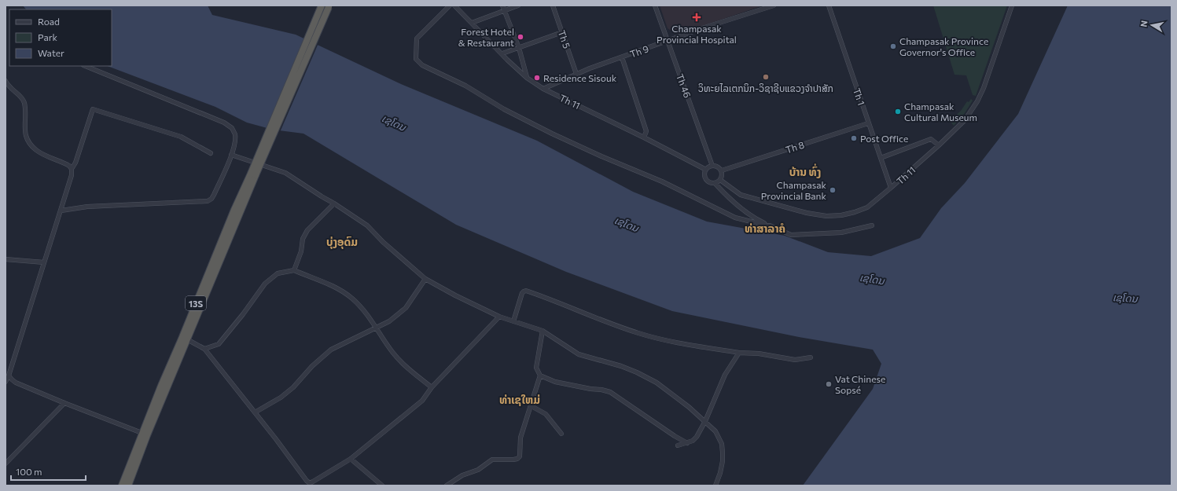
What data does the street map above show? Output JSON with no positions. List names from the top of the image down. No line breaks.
{"streets":{"highway":["13S"],"street":["Th 5","Th 9","Th 46","Th 1","Th 11","Th 8"]},"crossings":[["Th 5","Th 9"],["Th 9","Th 46"],["Th 9","Th 11"],["Th 46","Th 11"],["Th 46","Th 8"],["Th 1","Th 11"],["Th 1","Th 8"],["Th 11","Th 8"]],"districts":["ບ້ານ ທົ່ງ","ທ່າສາລາຄໍ","ບຸ່ງອຸດົມ","ທ່າເຊໃຫມ່"],"water":["ເຊໂດນ"],"places":{"health":["Champasak Provincial Hospital"],"other":["Forest Hotel & Restaurant","Champasak Province Governor's Office","ວິທະຍໄລເຕກນິກ-ວິຊາຊີບແຂວງຈໍາປາສັກ","Residence Sisouk","Champasak Cultural Museum","Post Office","Champasak Provincial Bank","Vat Chinese Sopsé"]},"legend":["Road","Park","Water"],"scale_bar":"100 m","north":"left"}
